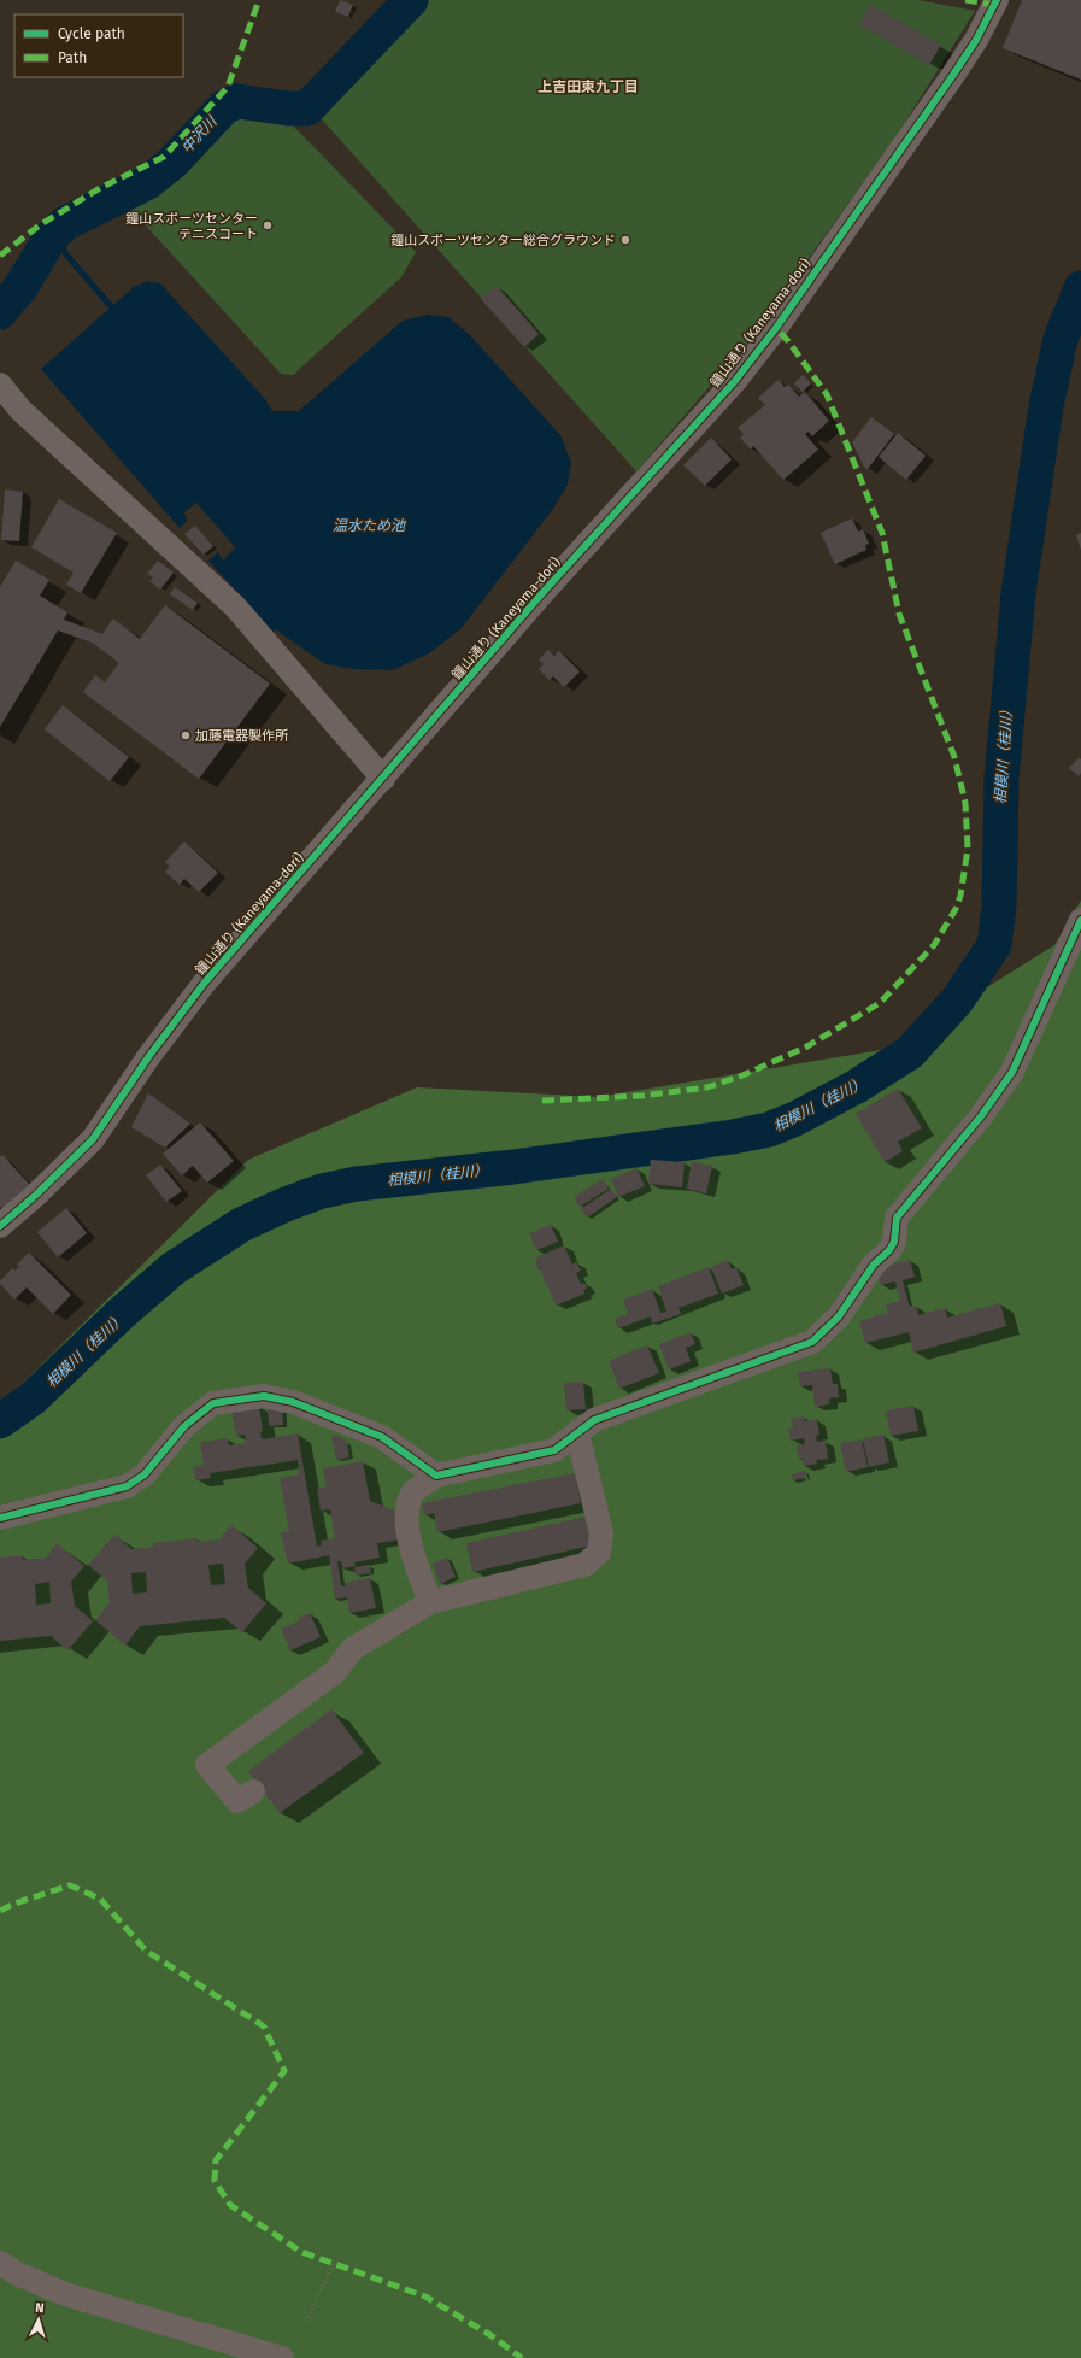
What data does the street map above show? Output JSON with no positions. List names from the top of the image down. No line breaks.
{"streets":{"street":["鐘山通り (Kaneyama-dori)"]},"districts":["上吉田東九丁目"],"water":["中沢川","温水ため池","相模川（桂川）"],"places":["鐘山スポーツセンター テニスコート","鐘山スポーツセンター総合グラウンド","加藤電器製作所"],"legend":["Cycle path","Path"],"north":"top"}
